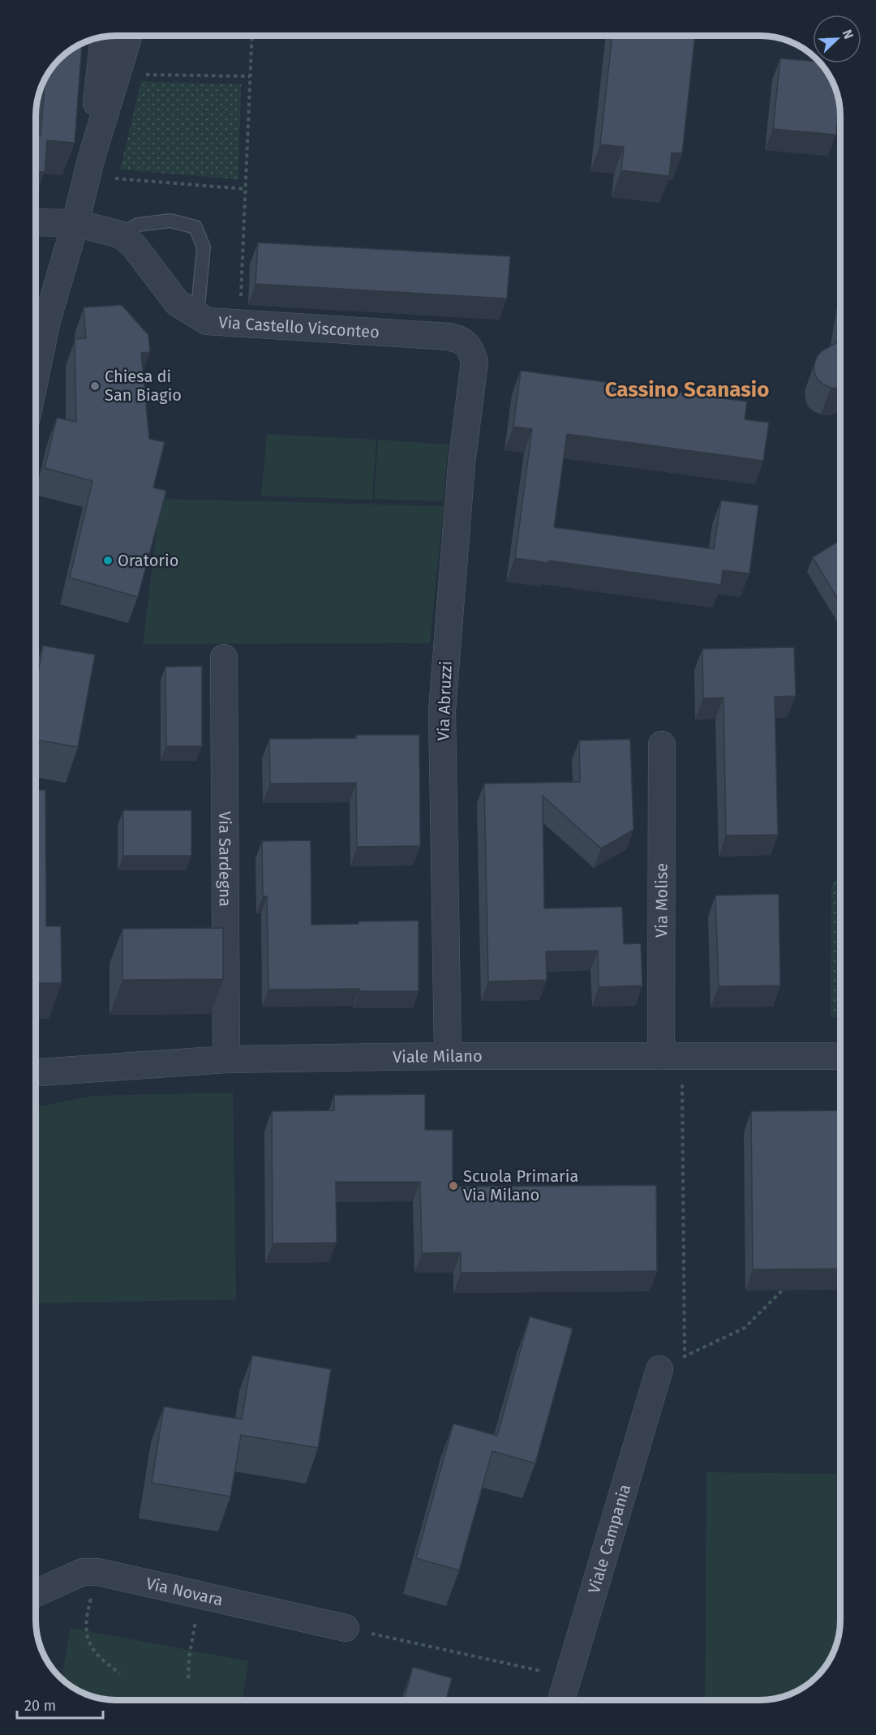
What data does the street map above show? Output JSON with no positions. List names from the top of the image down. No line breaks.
{"streets":{"street":["Via Castello Visconteo","Via Abruzzi","Via Sardegna","Via Molise","Viale Milano","Viale Campania","Via Novara"]},"crossings":[["Via Castello Visconteo","Via Abruzzi"],["Via Abruzzi","Viale Milano"],["Via Sardegna","Viale Milano"],["Via Molise","Viale Milano"]],"districts":["Cassino Scanasio"],"places":["Chiesa di San Biagio","Oratorio","Scuola Primaria Via Milano"],"scale_bar":"20 m","north":"top right"}
